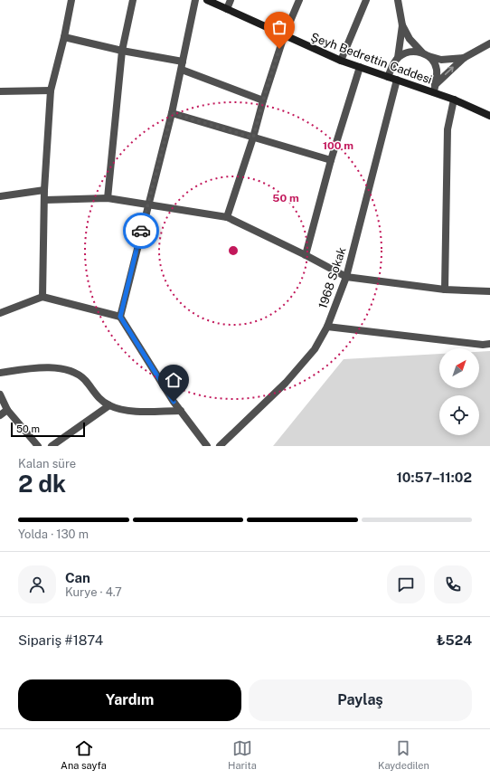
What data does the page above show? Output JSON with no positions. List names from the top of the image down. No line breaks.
{"streets":{"main road":["Şeyh Bedrettin Caddesi"],"street":["1968 Sokak"]},"crossings":[["Şeyh Bedrettin Caddesi","1968 Sokak"]],"scale_bar":"50 m","north":"top right","page":{"scale":"50 m","heading":["2 dk","Kalan süre","10:57–11:02"],"panel":["Can","Kurye · 4.7","Sipariş #1874","₺524"],"bar":"Yolda · 130 m","buttons":["Yardım","Paylaş"],"tabs":["Ana sayfa","Harita","Kaydedilen"]},"rings":["100 m","50 m"]}
